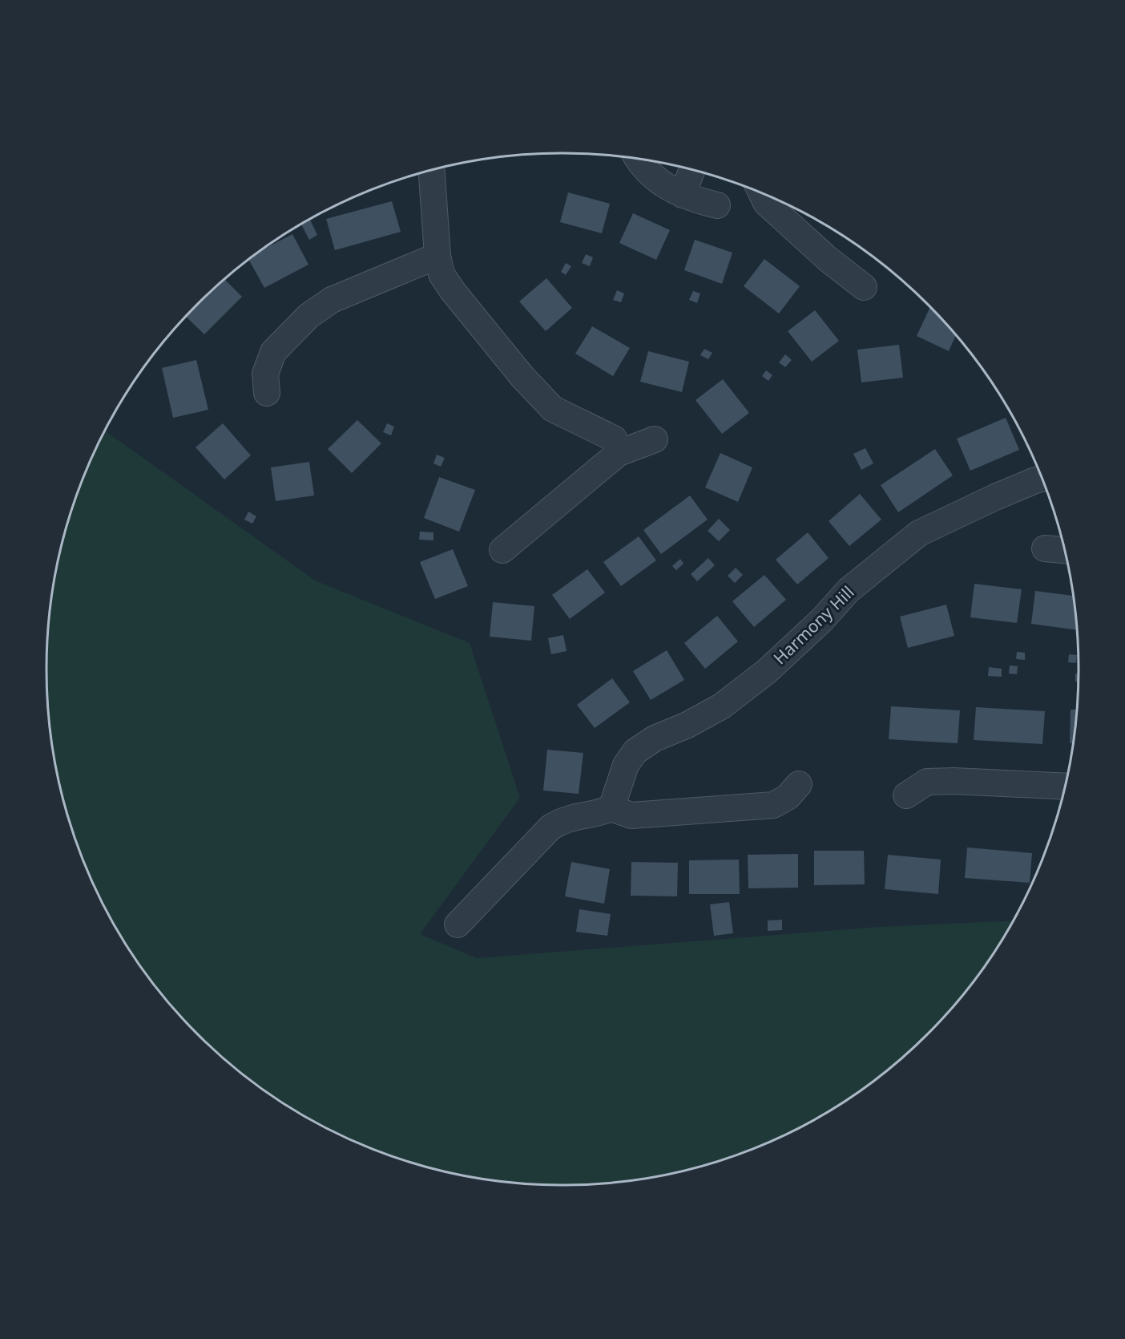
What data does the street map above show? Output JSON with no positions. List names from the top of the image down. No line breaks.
{"streets":{"street":["Harmony Hill"]}}
